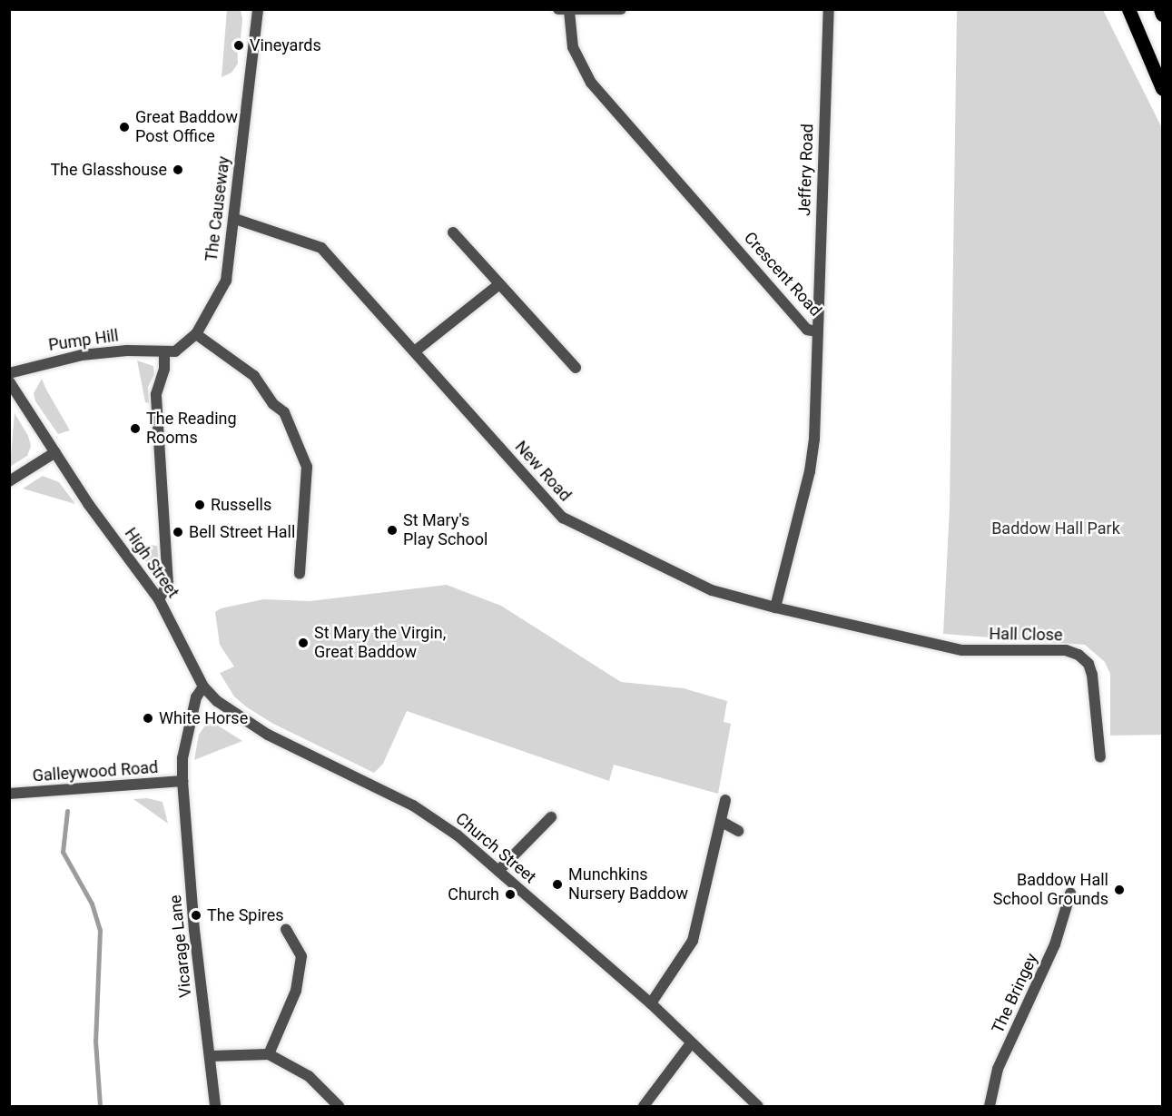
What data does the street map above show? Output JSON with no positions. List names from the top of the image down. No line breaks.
{"streets":{"street":["Jeffery Road","The Causeway","Crescent Road","Pump Hill","New Road","High Street","Hall Close","Galleywood Road","Church Street","Vicarage Lane","The Bringey"]},"crossings":[["Jeffery Road","Crescent Road"],["The Causeway","Pump Hill"],["The Causeway","New Road"],["Crescent Road","New Road"],["New Road","Hall Close"],["High Street","Church Street"],["Galleywood Road","Vicarage Lane"]],"parks":["Baddow Hall Park"],"places":["Vineyards","Great Baddow Post Office","The Glasshouse","The Reading Rooms","Russells","St Mary's Play School","Bell Street Hall","St Mary the Virgin, Great Baddow","White Horse","Munchkins Nursery Baddow","Baddow Hall School Grounds","Church","The Spires"]}
